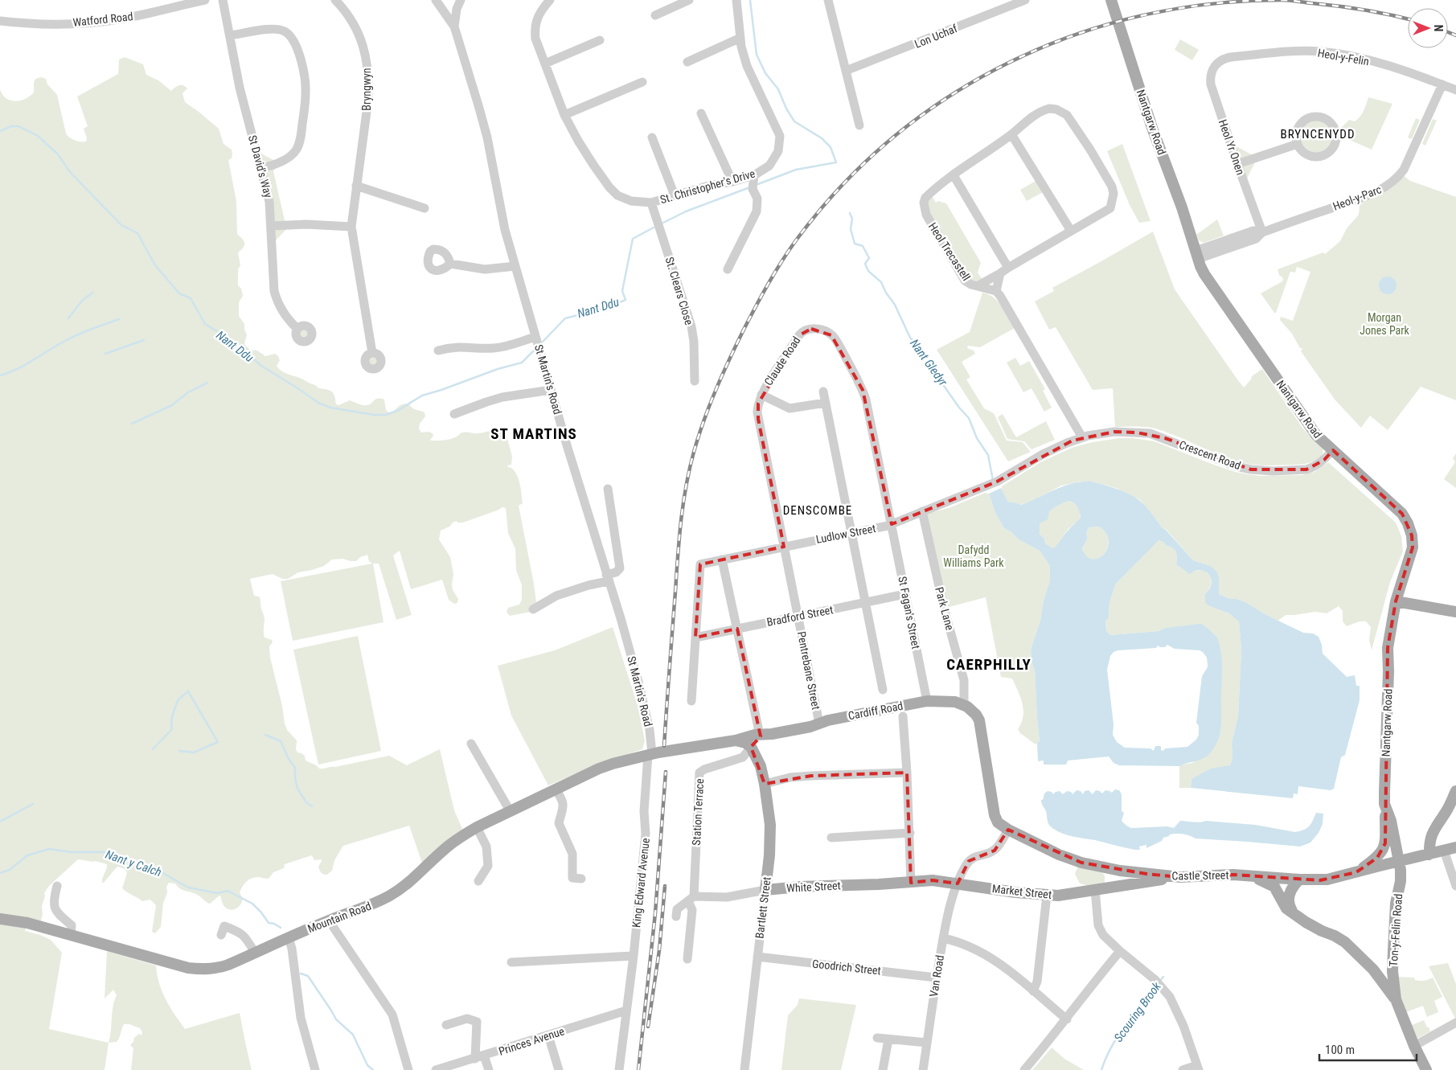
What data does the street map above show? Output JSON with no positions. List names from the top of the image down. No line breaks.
{"streets":{"main road":["Nantgarw Road","Cardiff Road","Station Terrace","Castle Street","White Street","Market Street","Bartlett Street","Mountain Road","Ton-y-Felin Road"],"street":["Watford Road","Lon Uchaf","Heol-y-Felin","Bryngwyn","Heol Yr Onen","St David's Way","St. Christopher's Drive","Heol-y-Parc","Heol Trecastell","St. Clears Close","Claude Road","St Martin's Road","Crescent Road","Ludlow Street","Park Lane","St Fagan's Street","Bradford Street","Pentrebane Street","King Edward Avenue","Goodrich Street","Van Road","Princes Avenue"]},"crossings":[["Heol-y-Felin","Heol Yr Onen"],["Heol-y-Felin","Heol-y-Parc"],["Nantgarw Road","Heol-y-Parc"],["Nantgarw Road","Crescent Road"],["Heol Yr Onen","Heol-y-Parc"],["St. Christopher's Drive","St. Clears Close"],["Claude Road","Ludlow Street"],["Claude Road","St Fagan's Street"],["Claude Road","Pentrebane Street"],["St Martin's Road","Cardiff Road"],["St Martin's Road","King Edward Avenue"],["St Martin's Road","Mountain Road"],["Crescent Road","Ludlow Street"],["Ludlow Street","Park Lane"],["Ludlow Street","St Fagan's Street"],["Ludlow Street","Bradford Street"],["Ludlow Street","Pentrebane Street"],["Park Lane","Cardiff Road"],["St Fagan's Street","Bradford Street"],["St Fagan's Street","Cardiff Road"],["Bradford Street","Pentrebane Street"],["Pentrebane Street","Cardiff Road"],["Cardiff Road","Station Terrace"],["Cardiff Road","King Edward Avenue"],["Cardiff Road","Mountain Road"],["Station Terrace","White Street"],["Station Terrace","Bartlett Street"],["Castle Street","Market Street"],["Castle Street","Ton-y-Felin Road"],["Castle Street","Van Road"],["King Edward Avenue","Mountain Road"],["King Edward Avenue","Princes Avenue"],["White Street","Market Street"],["White Street","Bartlett Street"],["Market Street","Van Road"],["Bartlett Street","Goodrich Street"],["Goodrich Street","Van Road"]],"districts":["BRYNCENYDD","ST MARTINS","DENSCOMBE","CAERPHILLY"],"water":["Nant Ddu","Nant Gledyr","Nant y Calch","Scouring Brook"],"parks":["Morgan Jones Park","Dafydd Williams Park"],"scale_bar":"100 m","north":"right"}
